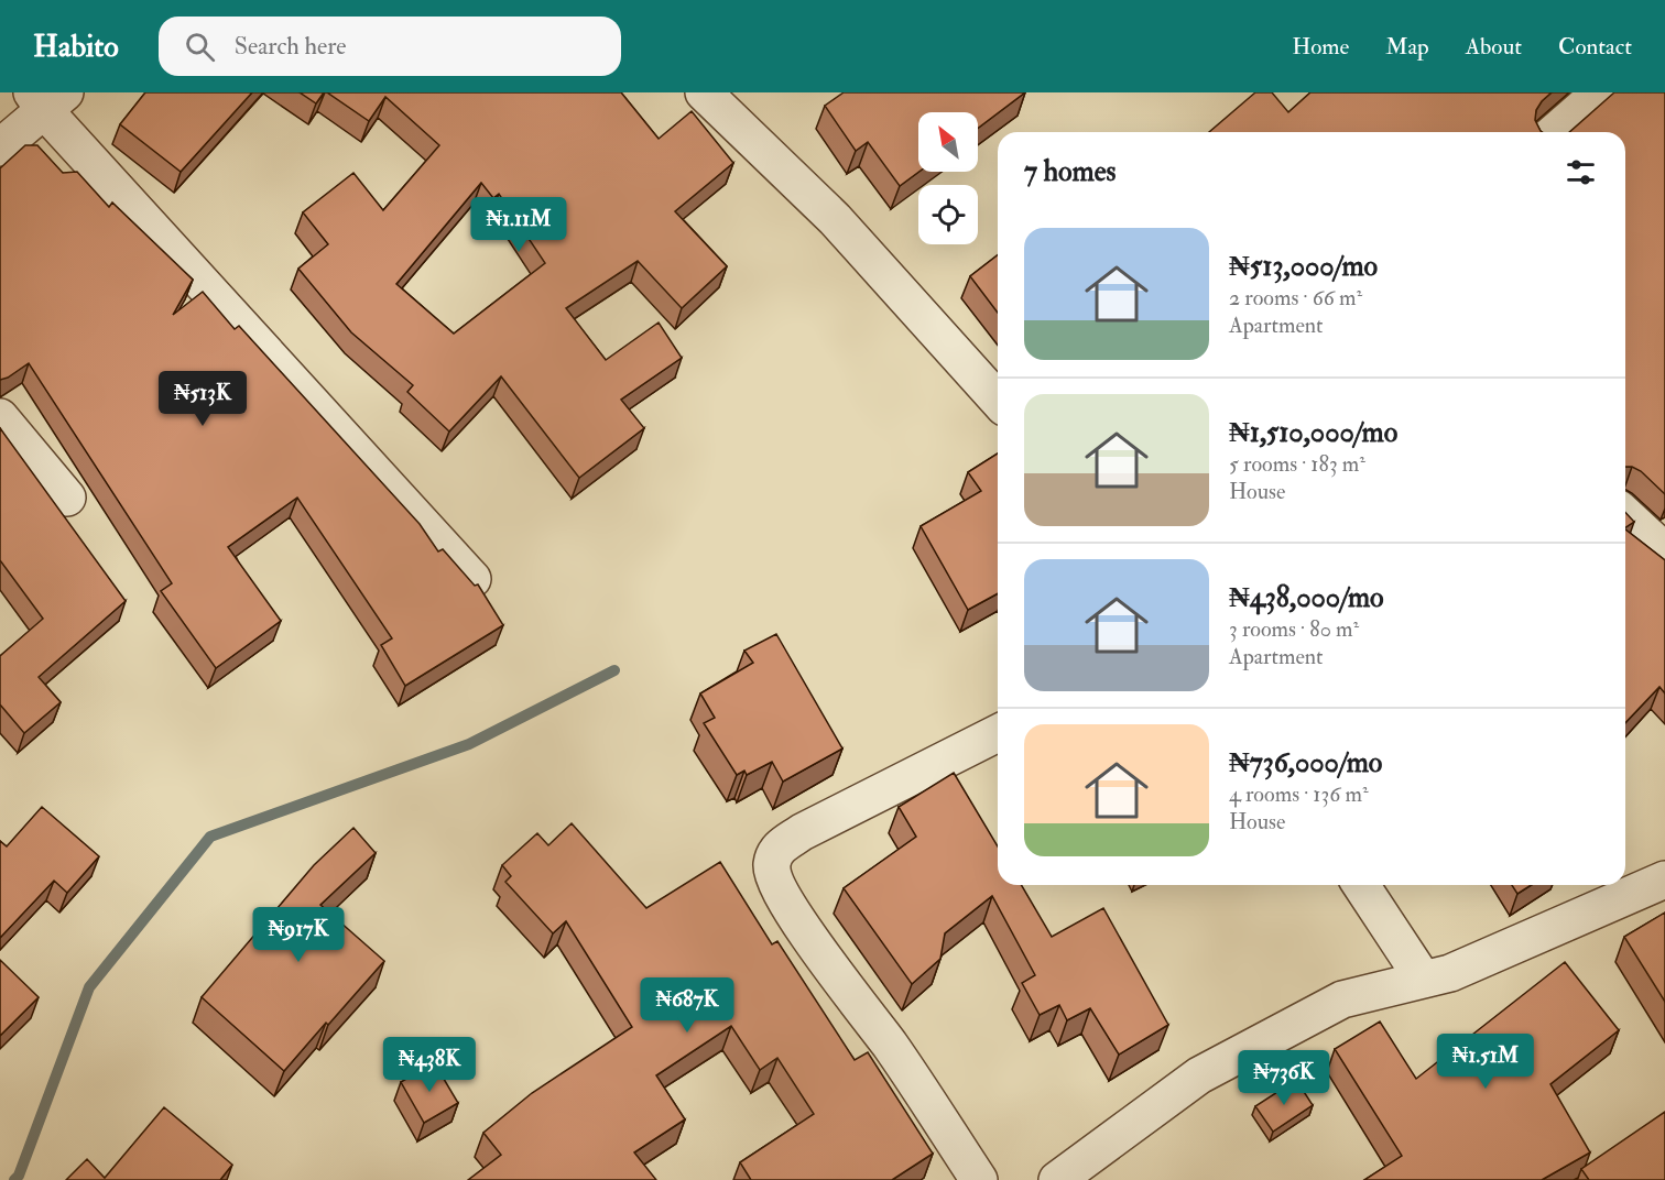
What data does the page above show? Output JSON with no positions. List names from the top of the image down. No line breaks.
{"north":"top left","page":{"header":"Habito","search":"Search here","nav":["Home","Map","About","Contact"],"heading":"7 homes","price":["₦1.11M","₦513K","₦917K","₦687K","₦1.51M","₦438K","₦736K"],"list":[{"name":"₦513,000/mo","note":"2 rooms · 66 m² · Apartment"},{"name":"₦1,510,000/mo","note":"5 rooms · 183 m² · House"},{"name":"₦438,000/mo","note":"3 rooms · 80 m² · Apartment"},{"name":"₦736,000/mo","note":"4 rooms · 136 m² · House"}]}}
